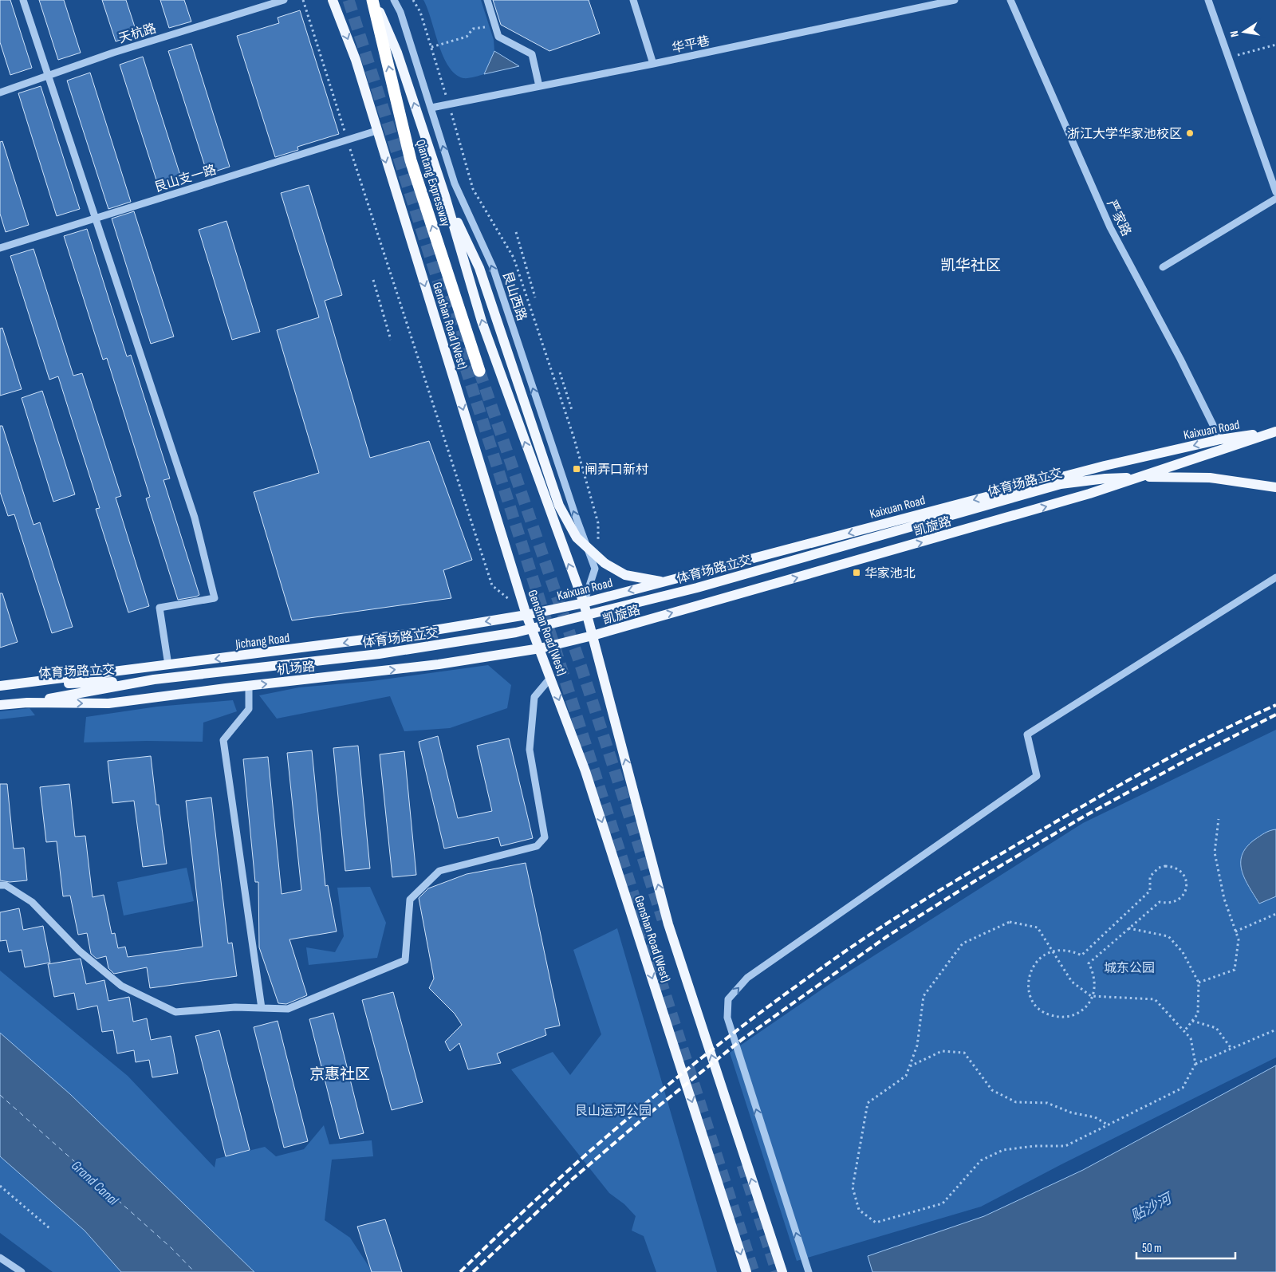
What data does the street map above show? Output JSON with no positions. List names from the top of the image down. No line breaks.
{"streets":{"highway":["Qiantang Expressway"],"main road":["Genshan Road (West)","Kaixuan Road","体育场路立交","凯旋路","Jichang Road","机场路"],"street":["天杭路","华平巷","艮山支一路","严家路","艮山西路"]},"crossings":[["华平巷","艮山西路"],["艮山支一路","Genshan Road (West)"],["Qiantang Expressway","Genshan Road (West)"],["严家路","Kaixuan Road"],["艮山西路","Genshan Road (West)"],["艮山西路","Kaixuan Road"],["Genshan Road (West)","Kaixuan Road"],["Genshan Road (West)","凯旋路"],["Genshan Road (West)","Jichang Road"],["Genshan Road (West)","机场路"],["Kaixuan Road","凯旋路"],["Kaixuan Road","Jichang Road"],["体育场路立交","Jichang Road"],["体育场路立交","机场路"],["凯旋路","机场路"]],"one_way":["Qiantang Expressway","艮山西路","Kaixuan Road","凯旋路","Jichang Road","机场路"],"districts":["凯华社区","京惠社区"],"water":["Grand Canal","贴沙河"],"parks":["城东公园","艮山运河公园"],"places":{"other":["浙江大学华家池校区"],"transit":["闸弄口新村","华家池北"]},"scale_bar":"50 m","north":"left"}
